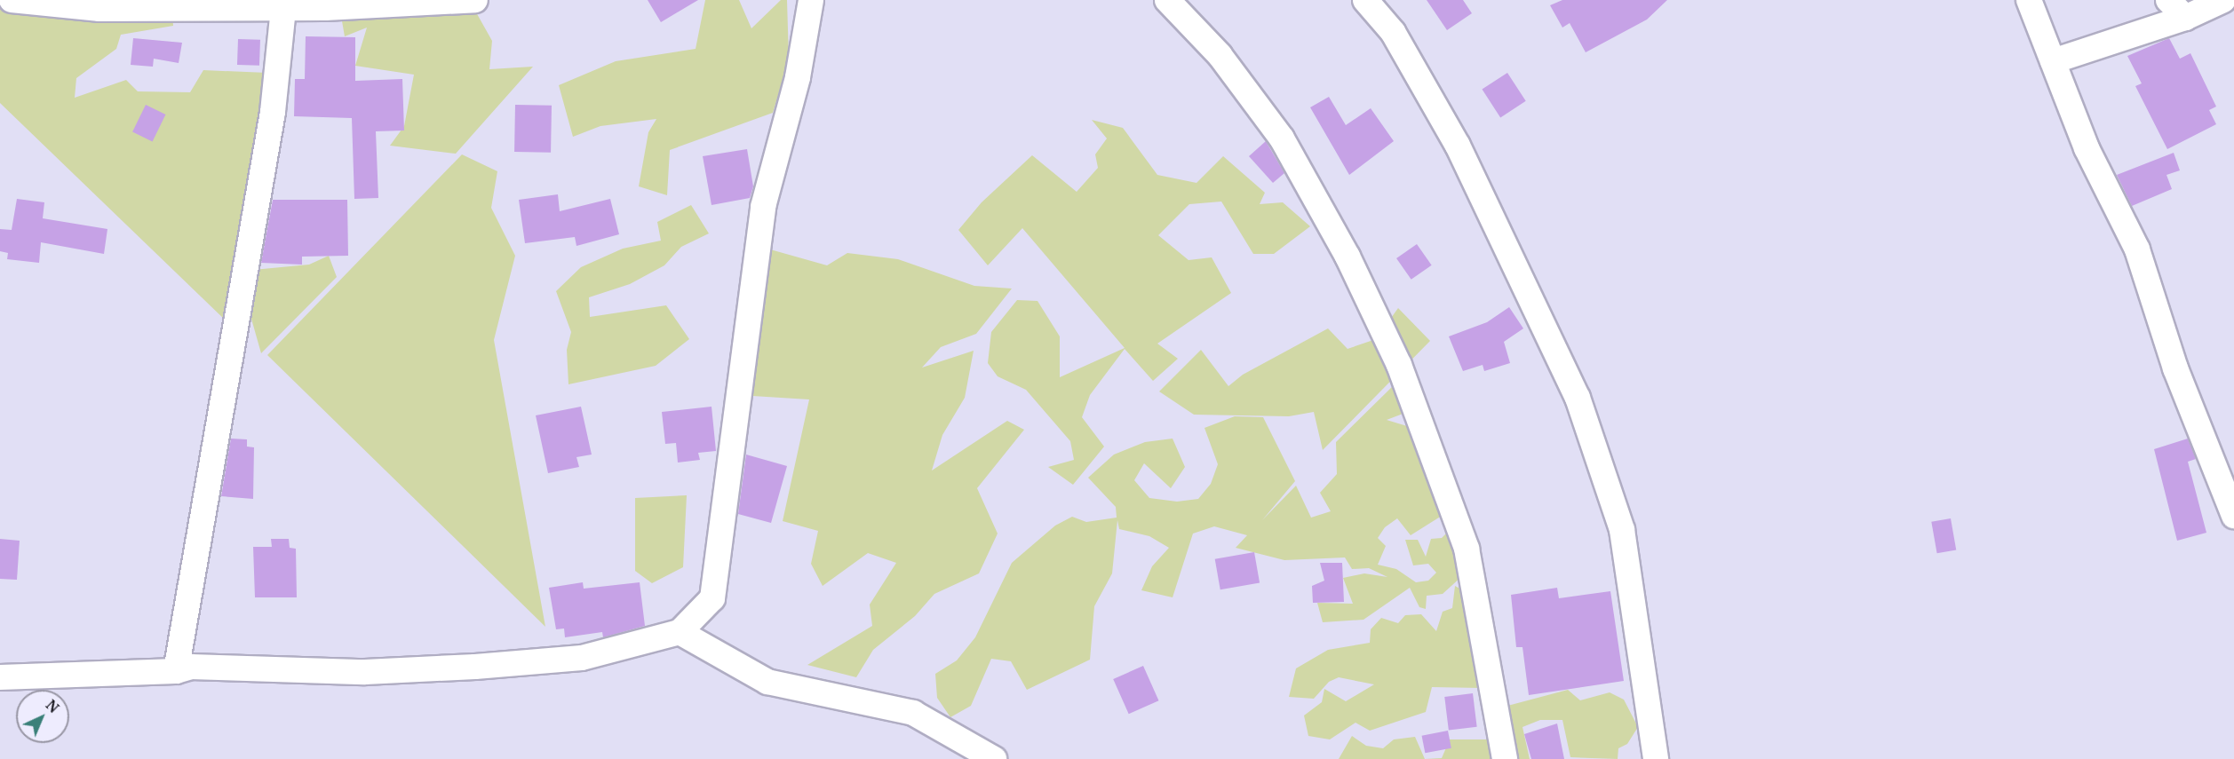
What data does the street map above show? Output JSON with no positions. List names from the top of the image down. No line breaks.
{"north":"top right"}
